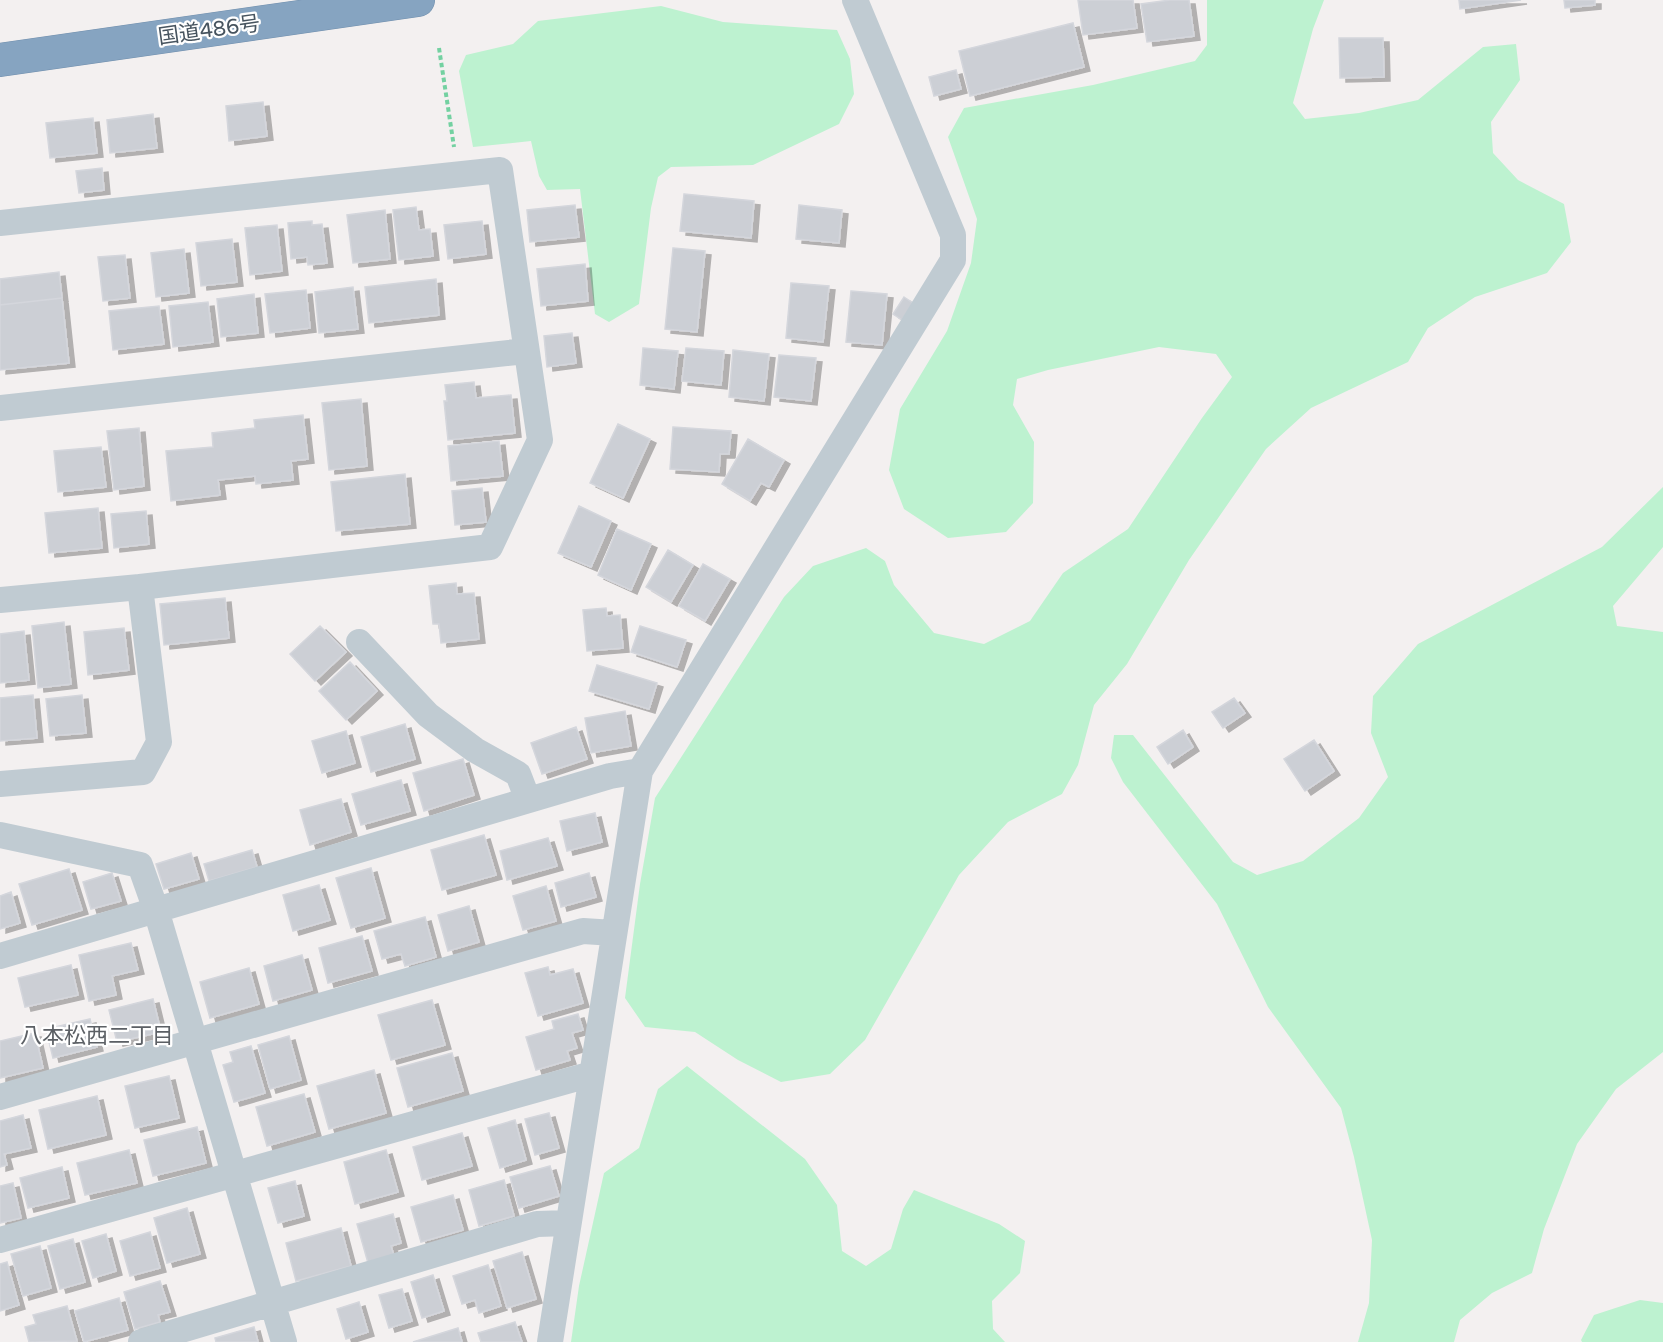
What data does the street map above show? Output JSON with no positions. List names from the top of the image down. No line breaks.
{"streets":{"highway":["国道486号"]},"districts":["八本松西二丁目"]}
